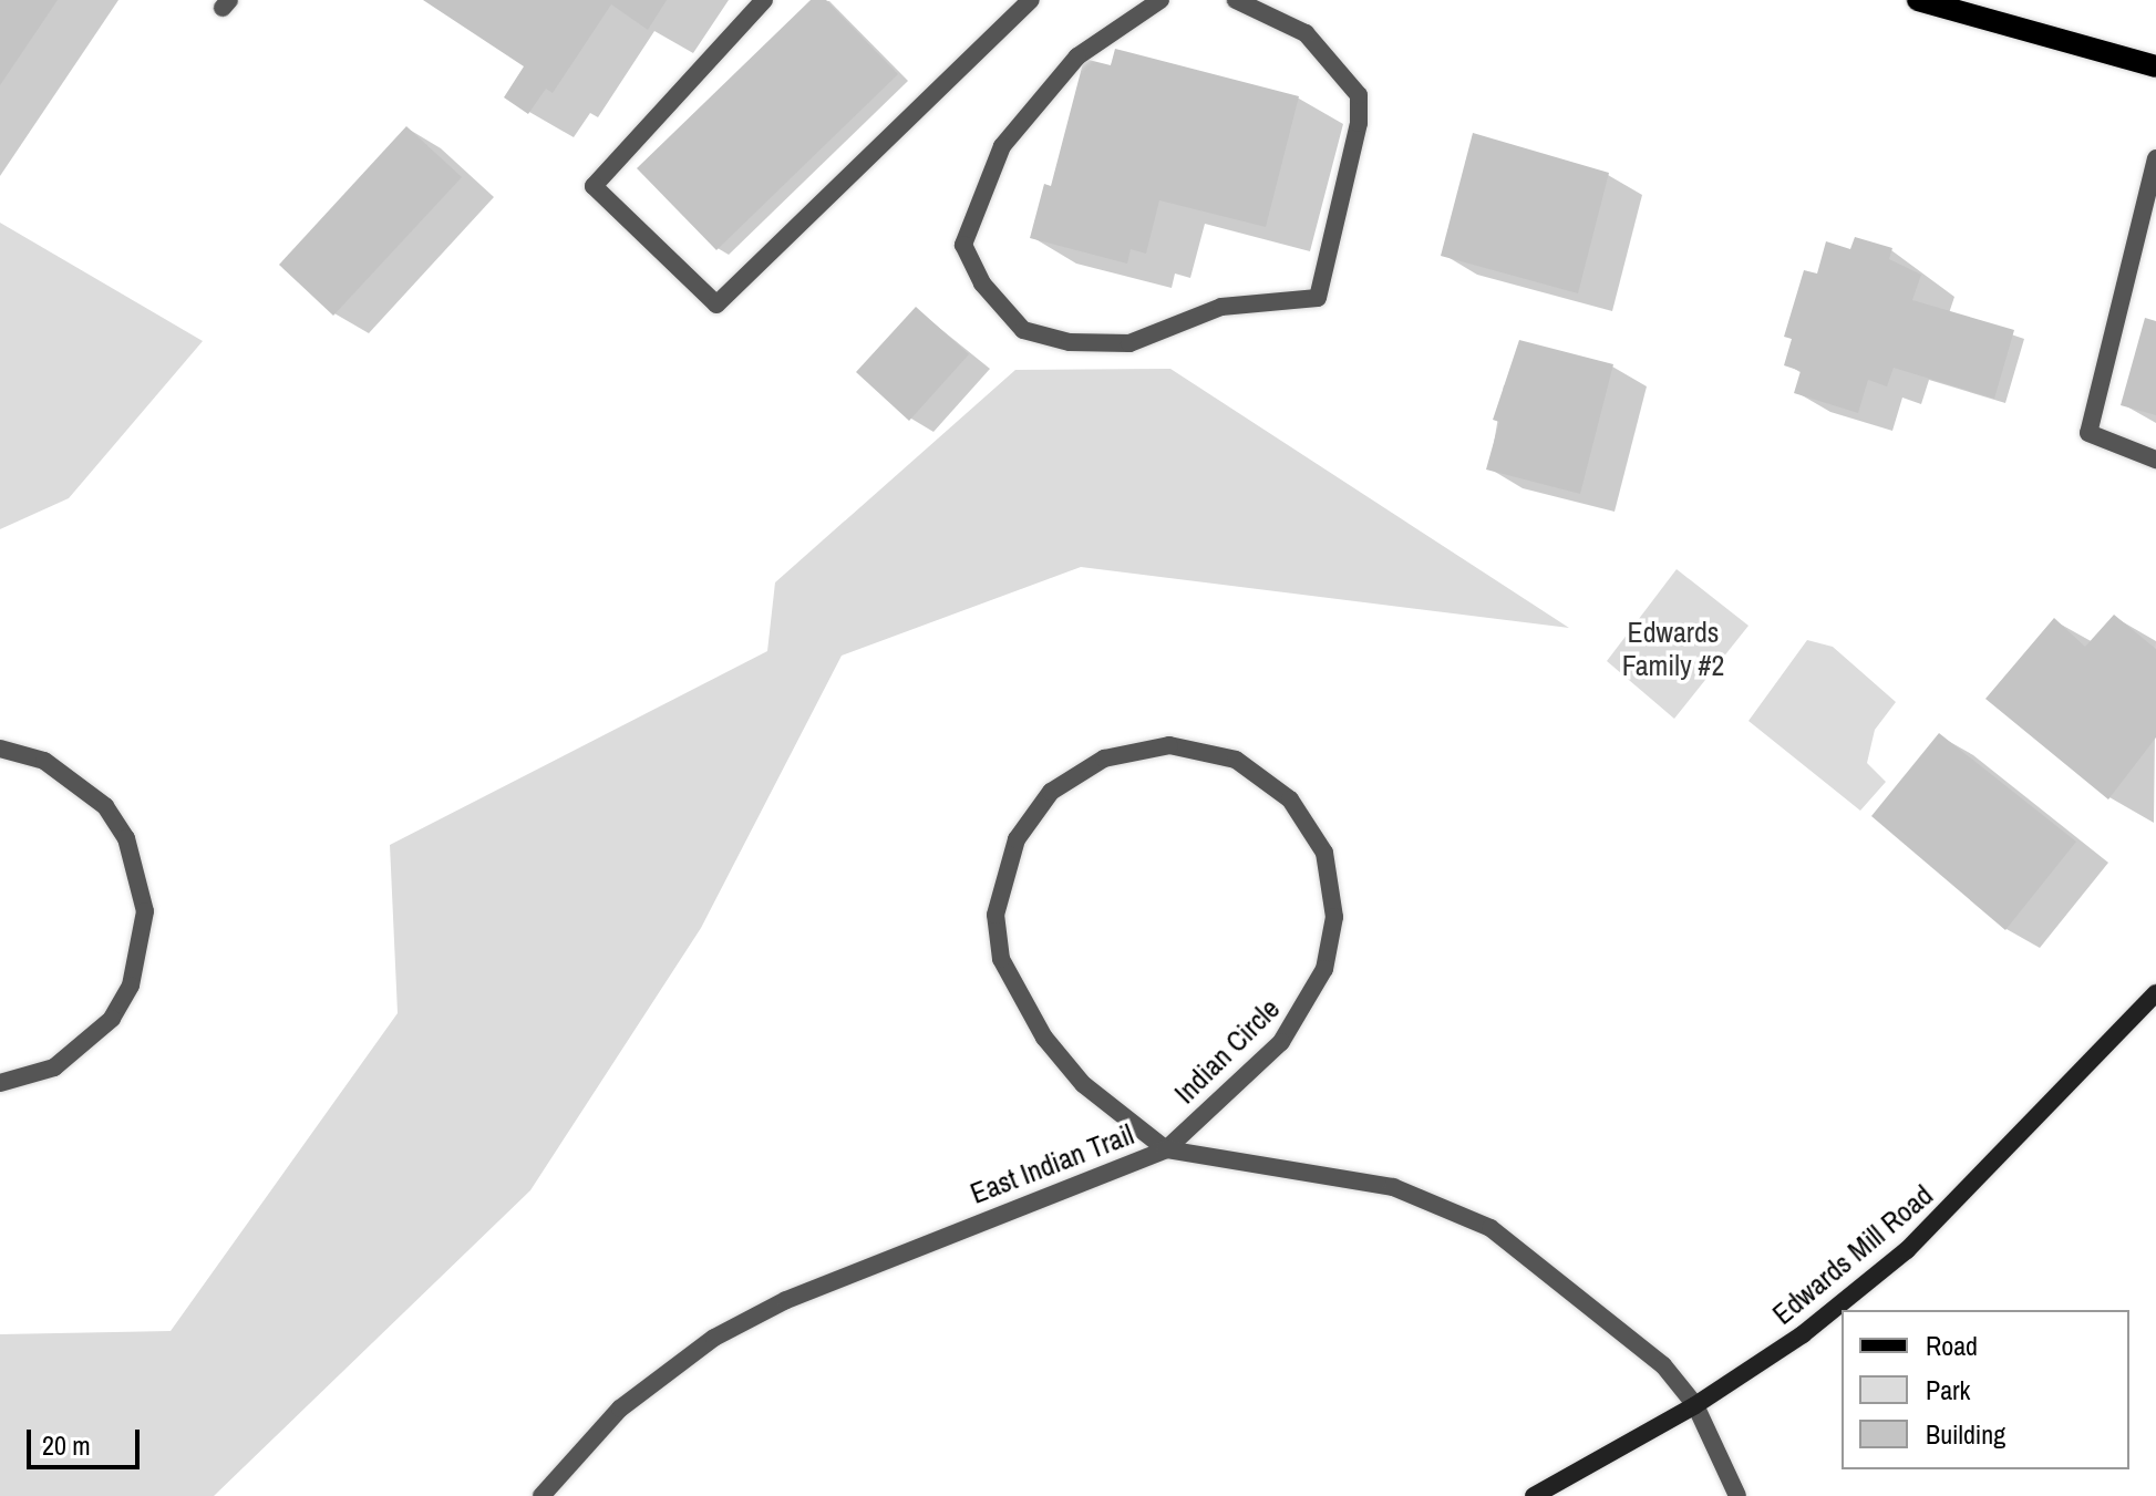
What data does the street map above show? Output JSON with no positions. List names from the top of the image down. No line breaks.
{"streets":{"street":["Indian Circle","East Indian Trail","Edwards Mill Road"]},"crossings":[["Indian Circle","East Indian Trail"],["East Indian Trail","Edwards Mill Road"]],"parks":["Edwards Family #2"],"legend":["Road","Park","Building"],"scale_bar":"20 m"}
